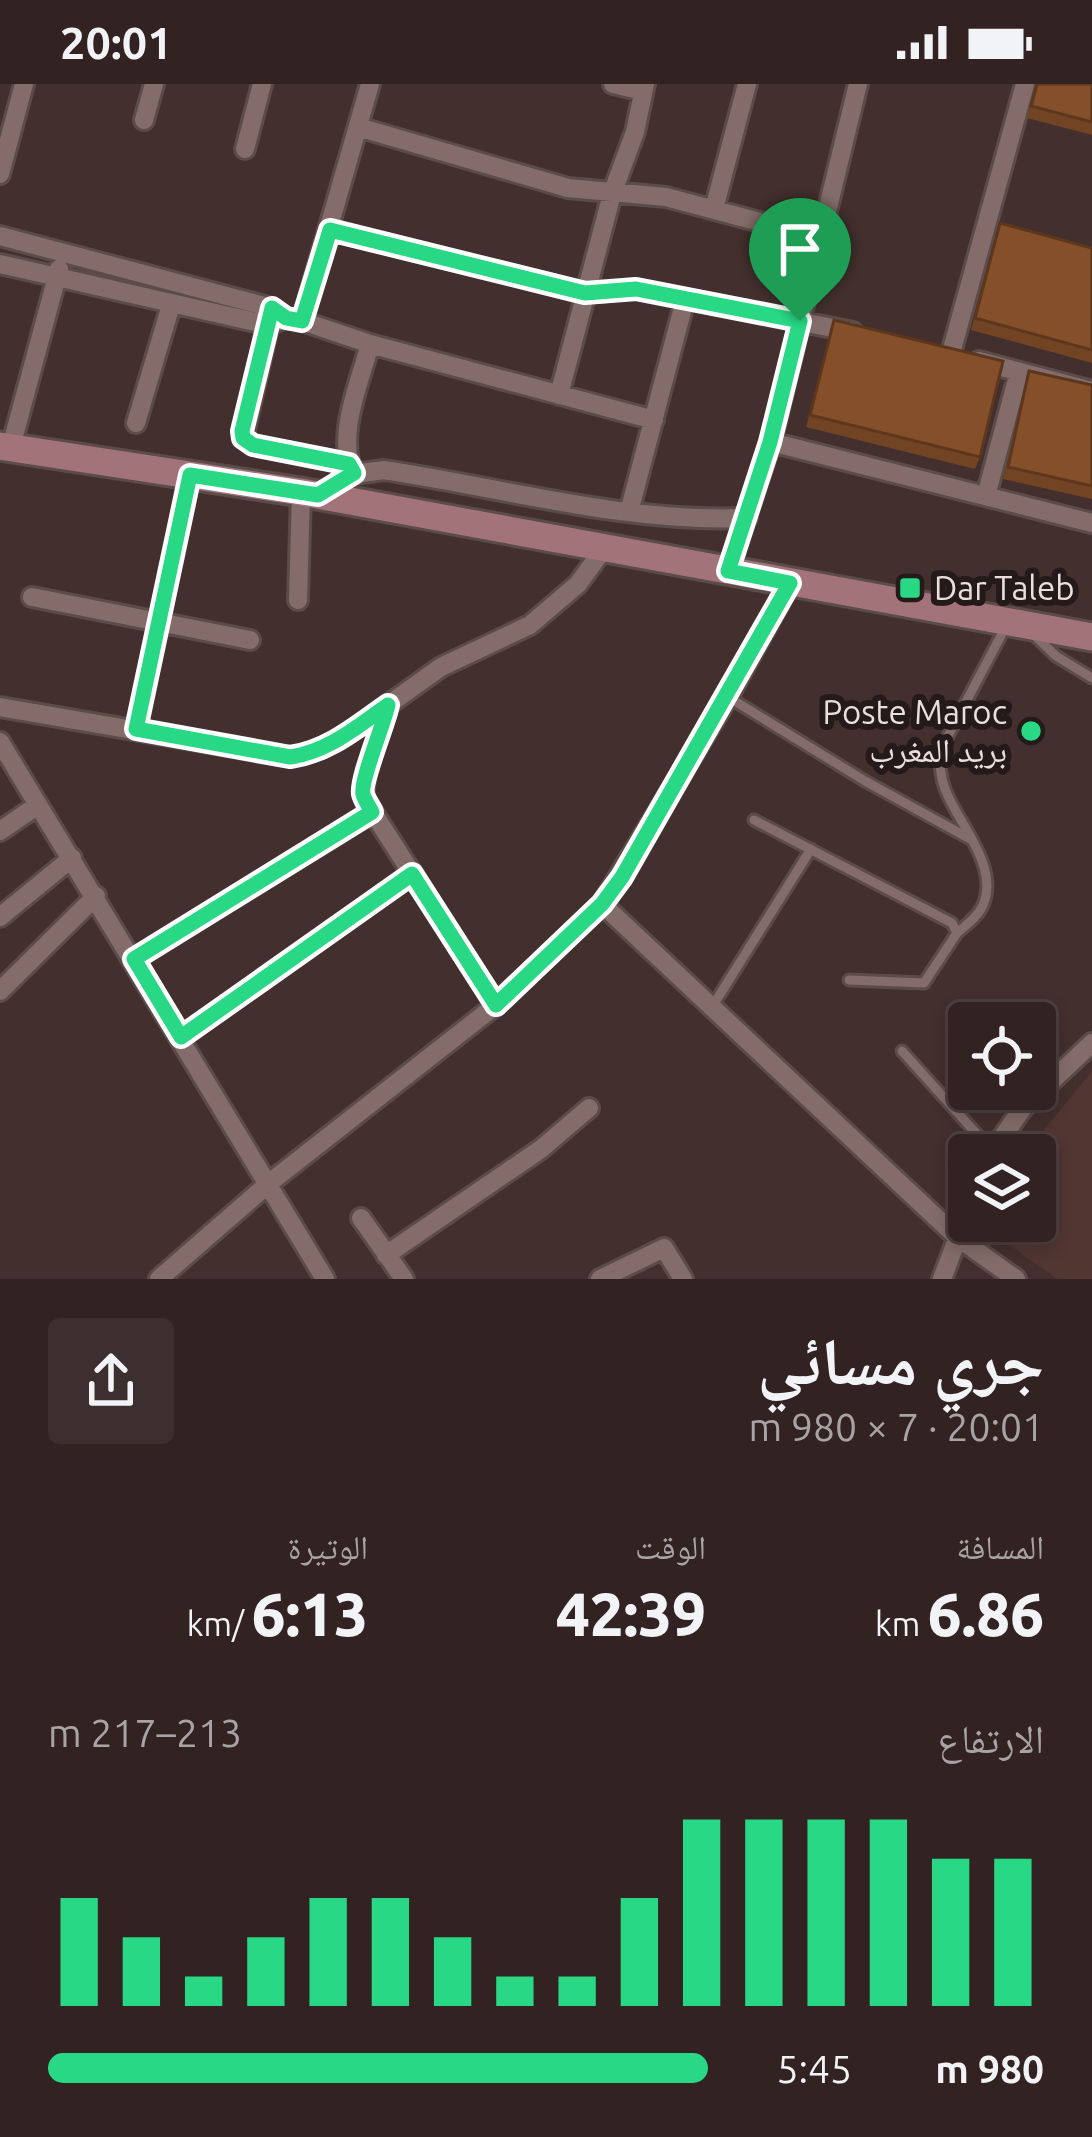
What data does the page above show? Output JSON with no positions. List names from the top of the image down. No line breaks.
{"places":{"transit":["Dar Taleb"],"other":["Poste Maroc بريد المغرب"]},"page":{"status":"20:01","heading":["جري مسائي","20:01 · 7 × 980 m"],"stats":[["المسافة","6.86 km"],["الوقت","42:39"],["الوتيرة","6:13 /km"]],"chart":["الارتفاع","213–217 m"],"list":[{"name":"980 m","note":"5:45"}]}}
